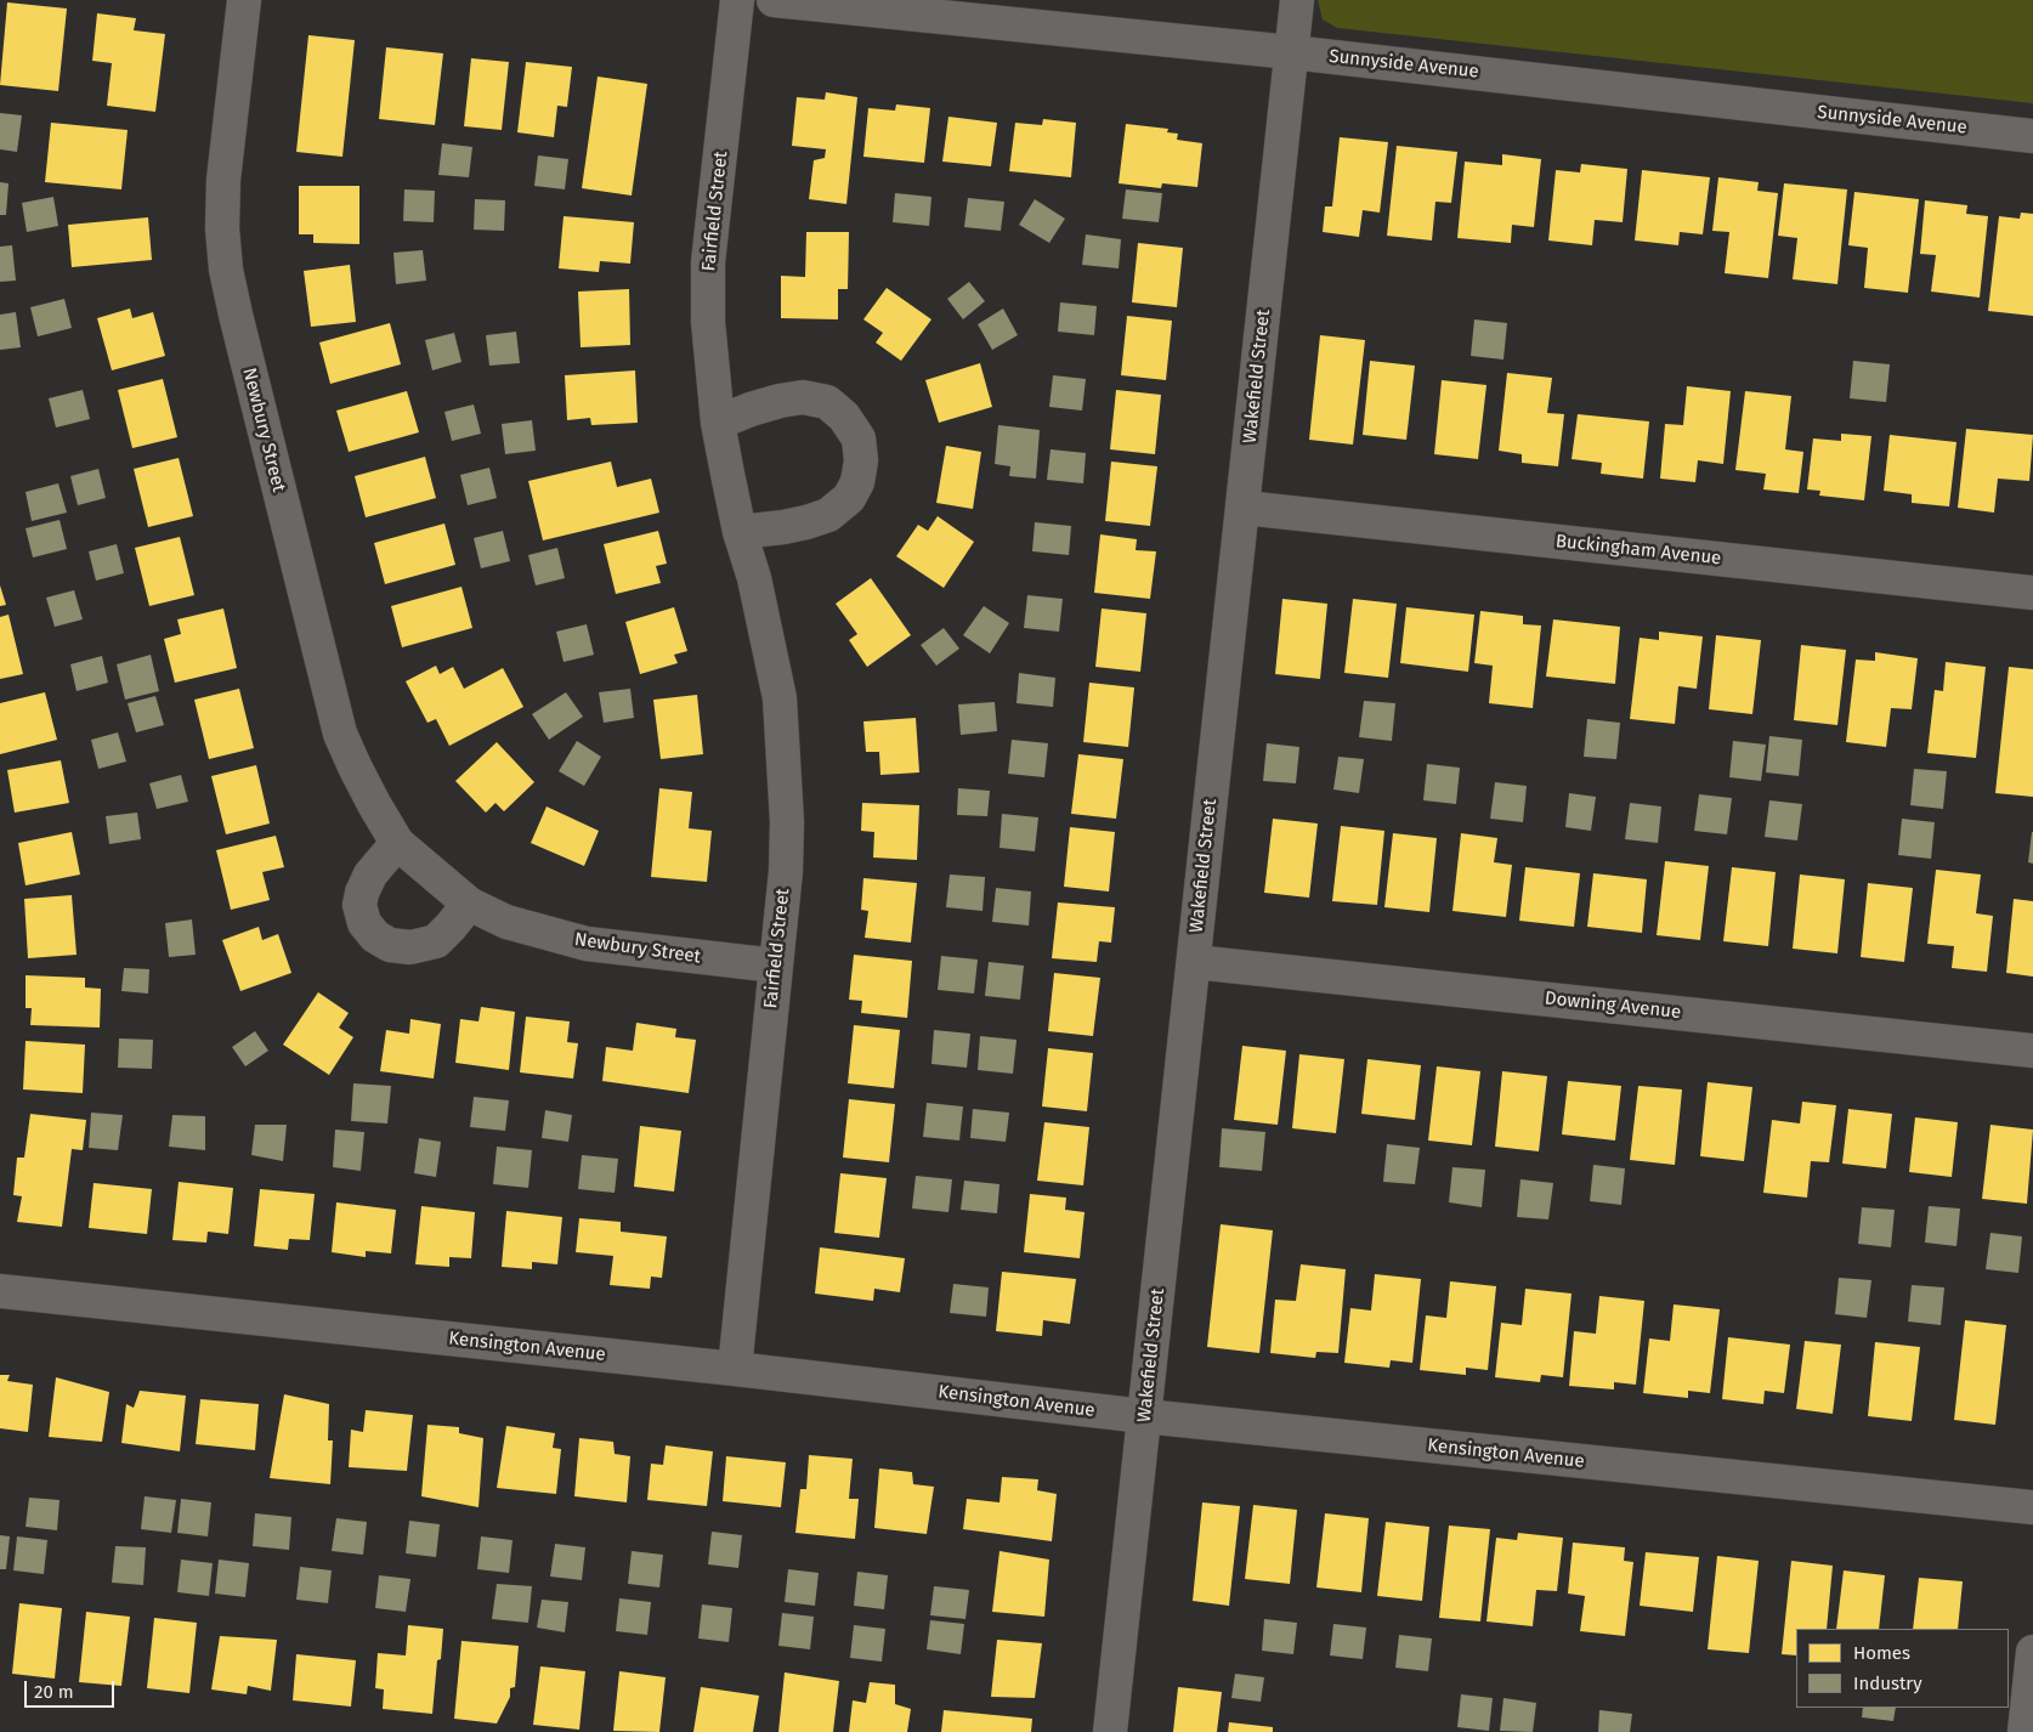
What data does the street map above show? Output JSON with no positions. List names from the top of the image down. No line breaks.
{"streets":{"street":["Sunnyside Avenue","Fairfield Street","Wakefield Street","Newbury Street","Buckingham Avenue","Downing Avenue","Kensington Avenue"]},"crossings":[["Sunnyside Avenue","Wakefield Street"],["Fairfield Street","Newbury Street"],["Fairfield Street","Kensington Avenue"],["Wakefield Street","Buckingham Avenue"],["Wakefield Street","Downing Avenue"],["Wakefield Street","Kensington Avenue"]],"legend":["Homes","Industry"],"scale_bar":"20 m"}
